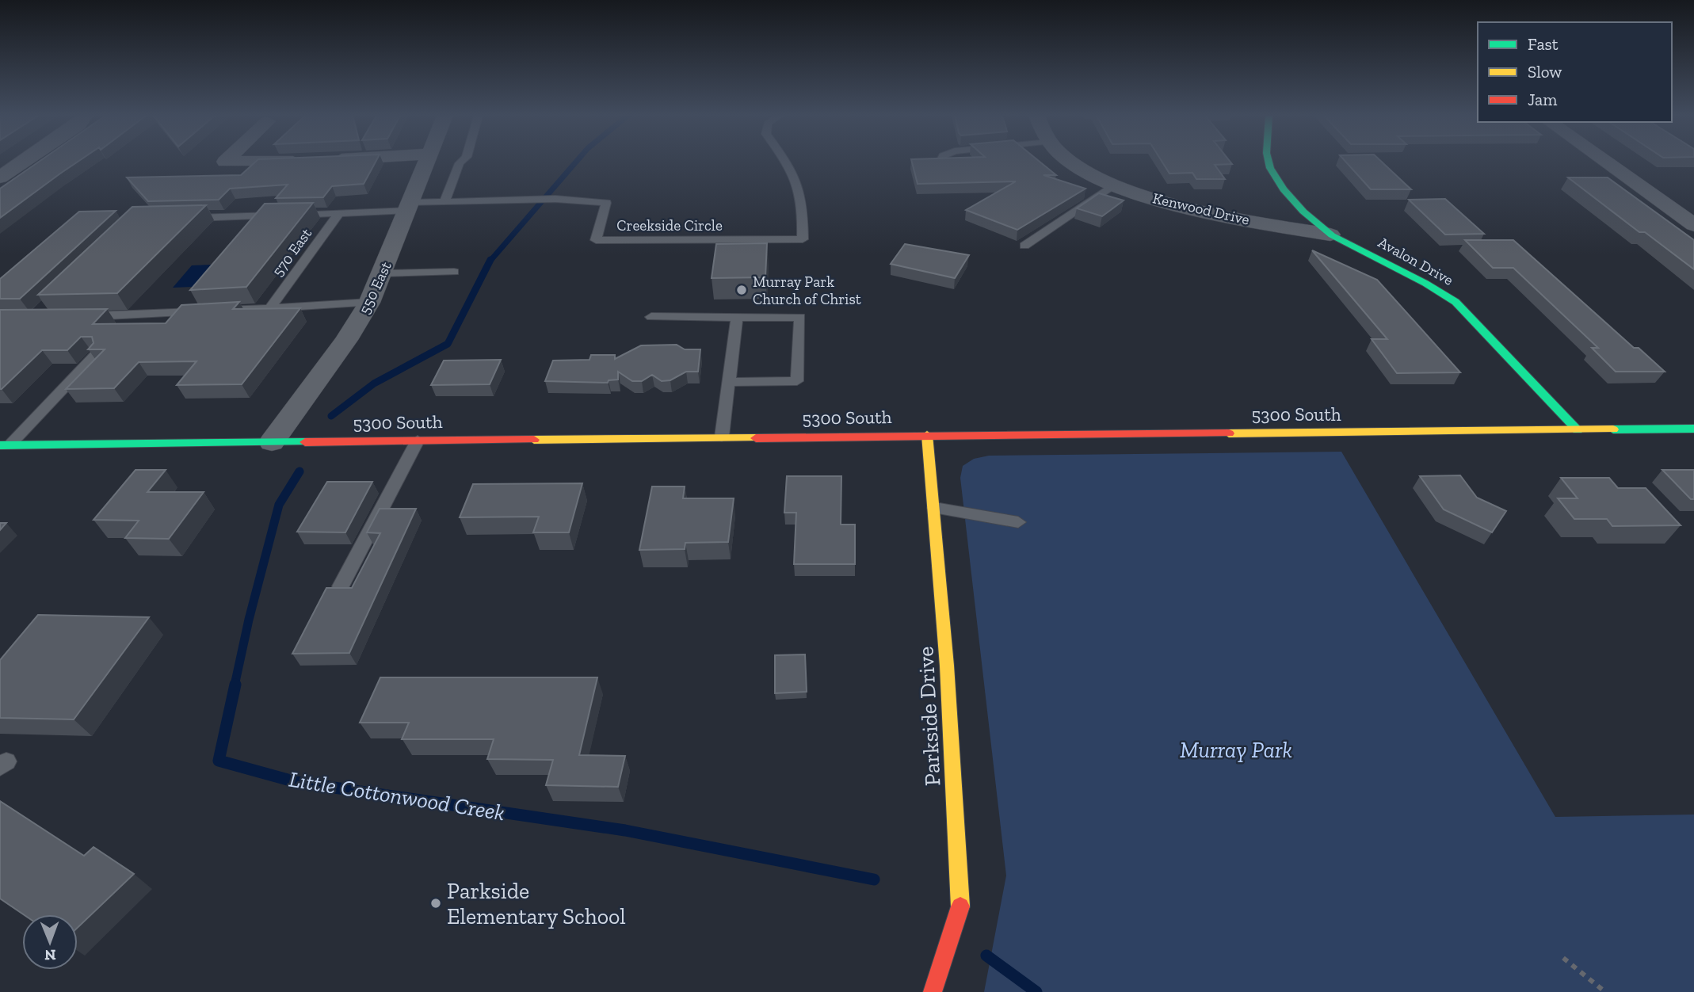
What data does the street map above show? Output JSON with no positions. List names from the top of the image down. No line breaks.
{"streets":{"main road":["Avalon Drive","5300 South","Parkside Drive"],"street":["Kenwood Drive","550 East"],"lane":["Creekside Circle","570 East"]},"crossings":[["Kenwood Drive","Avalon Drive"],["Creekside Circle","570 East"],["Creekside Circle","550 East"],["Avalon Drive","5300 South"],["550 East","5300 South"],["5300 South","Parkside Drive"]],"water":["Little Cottonwood Creek"],"parks":["Murray Park"],"places":["Murray Park Church of Christ","Parkside Elementary School"],"legend":["Fast","Slow","Jam"],"north":"bottom"}
